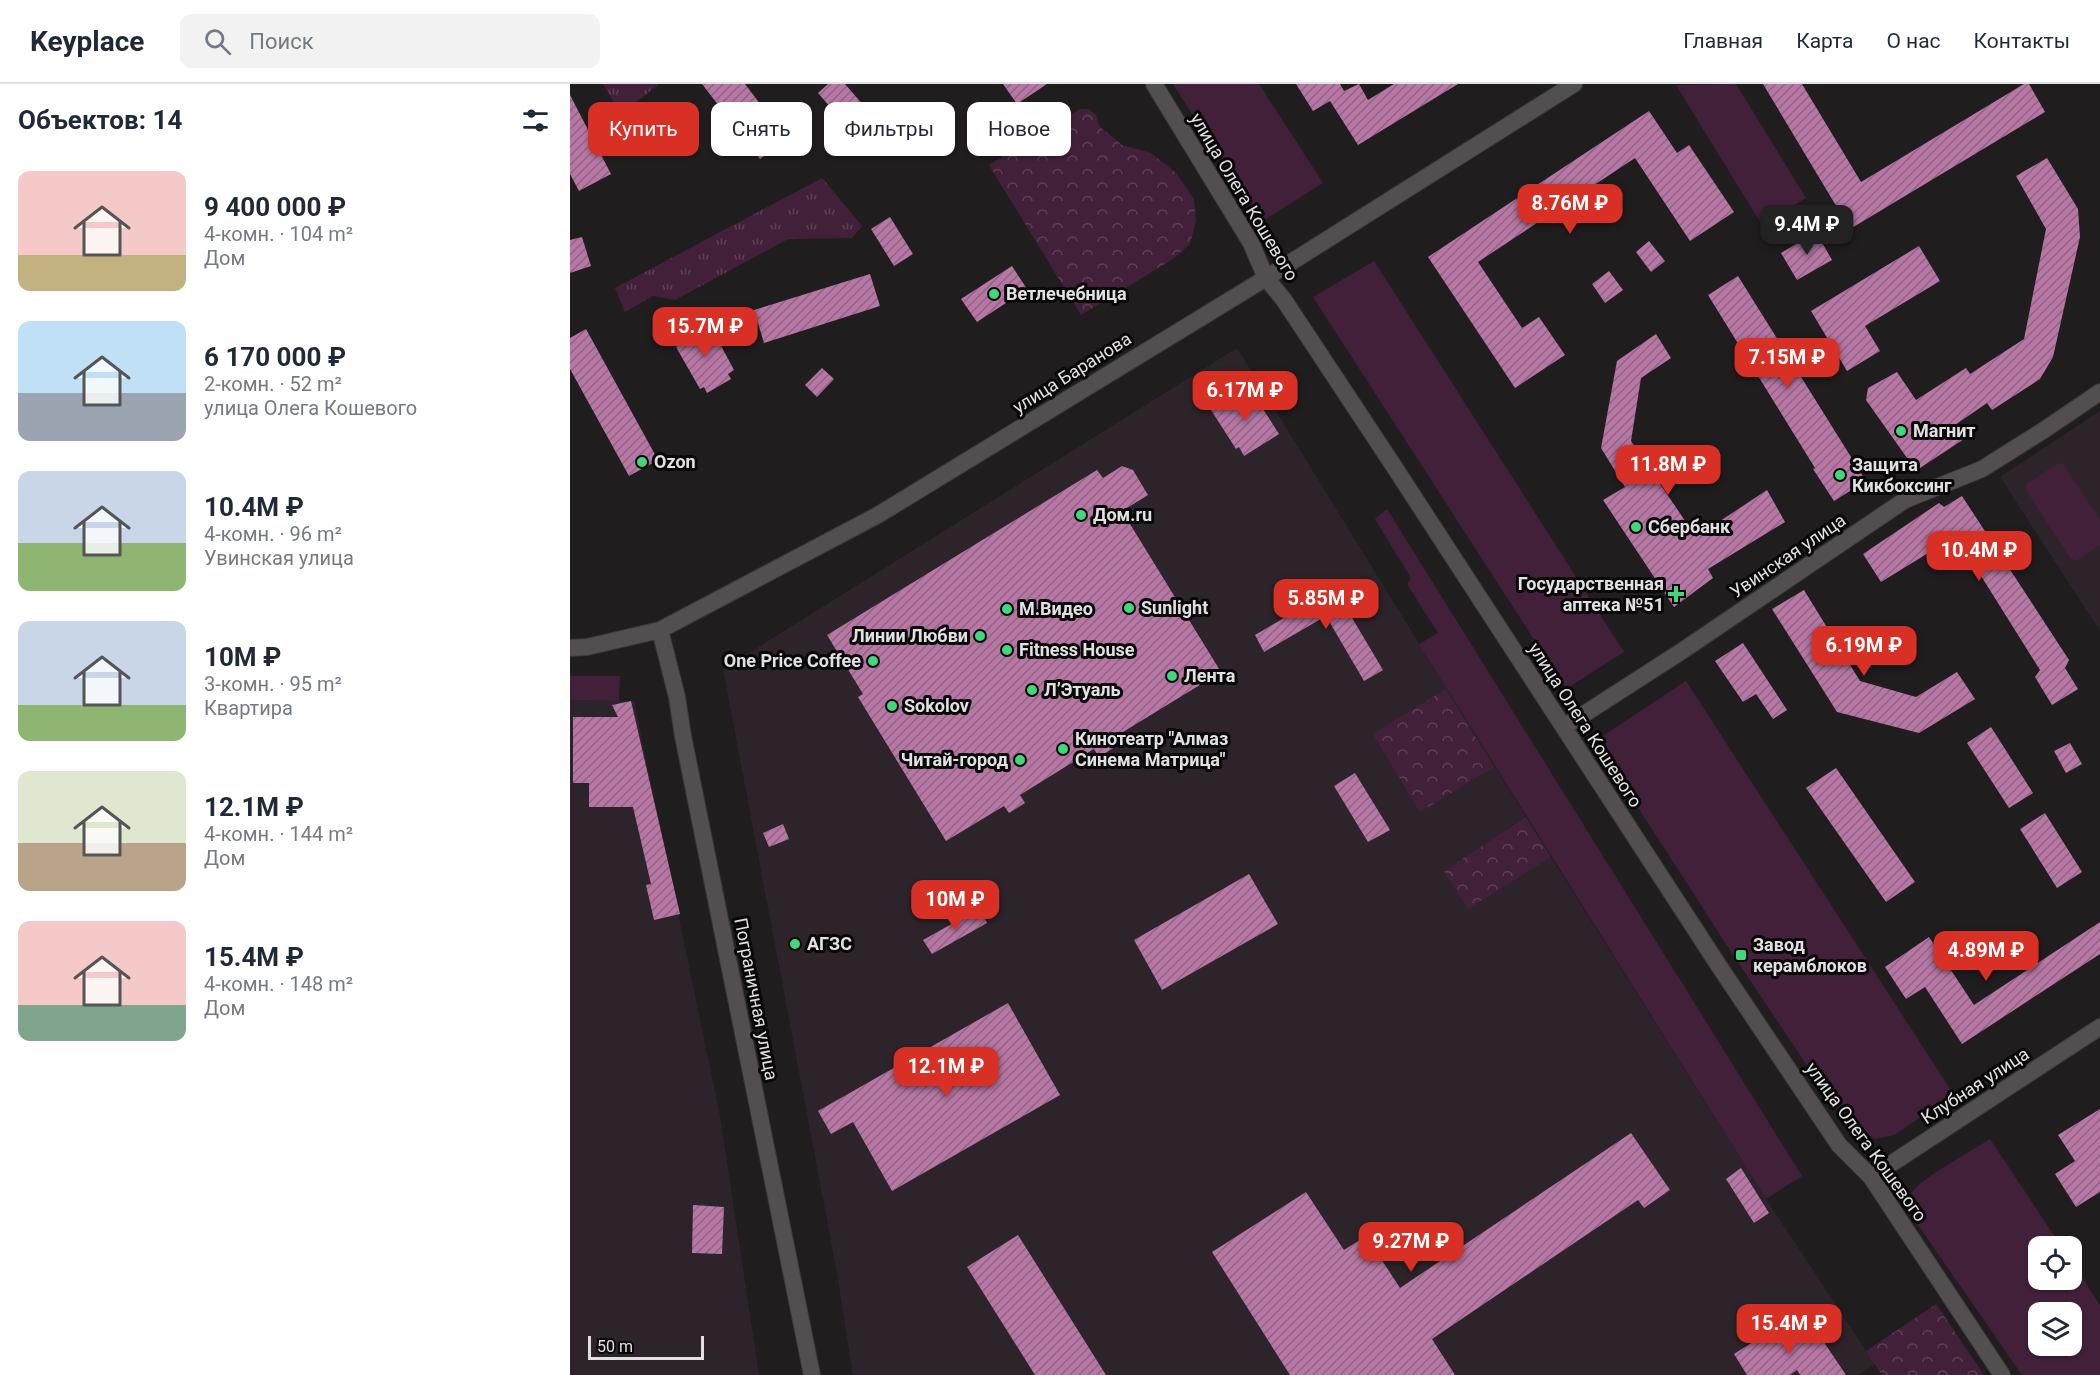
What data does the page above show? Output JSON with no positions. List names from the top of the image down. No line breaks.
{"streets":{"main road":["улица Олега Кошевого","улица Баранова","Увинская улица","Пограничная улица","Клубная улица"]},"crossings":[["улица Олега Кошевого","улица Баранова"],["улица Олега Кошевого","Увинская улица"],["улица Олега Кошевого","Клубная улица"],["улица Баранова","Пограничная улица"]],"places":{"other":["Ветлечебница","Магнит","Ozon","Защита Кикбоксинг","Дом.ru","Сбербанк","Sunlight","М.Видео","Линии Любви","Fitness House","One Price Coffee","Лента","Л’Этуаль","Sokolov","Кинотеатр \"Алмаз Синема Матрица\"","Читай-город","АГЗС"],"health":["Государственная аптека №51"],"transit":["Завод керамблоков"]},"scale_bar":"50 m","page":{"header":"Keyplace","search":"Поиск","nav":["Главная","Карта","О нас","Контакты"],"heading":"Объектов: 14","chip":["Купить","Снять","Фильтры","Новое"],"list":[{"name":"9 400 000 ₽","note":"4-комн. · 104 m² · Дом"},{"name":"6 170 000 ₽","note":"2-комн. · 52 m² · улица Олега Кошевого"},{"name":"10.4M ₽","note":"4-комн. · 96 m² · Увинская улица"},{"name":"10M ₽","note":"3-комн. · 95 m² · Квартира"},{"name":"12.1M ₽","note":"4-комн. · 144 m² · Дом"},{"name":"15.4M ₽","note":"4-комн. · 148 m² · Дом"}],"price":["8.76M ₽","9.4M ₽","15.7M ₽","7.15M ₽","6.17M ₽","11.8M ₽","10.4M ₽","5.85M ₽","6.19M ₽","10M ₽","4.89M ₽","12.1M ₽","9.27M ₽","15.4M ₽"],"scale":"50 m"}}
